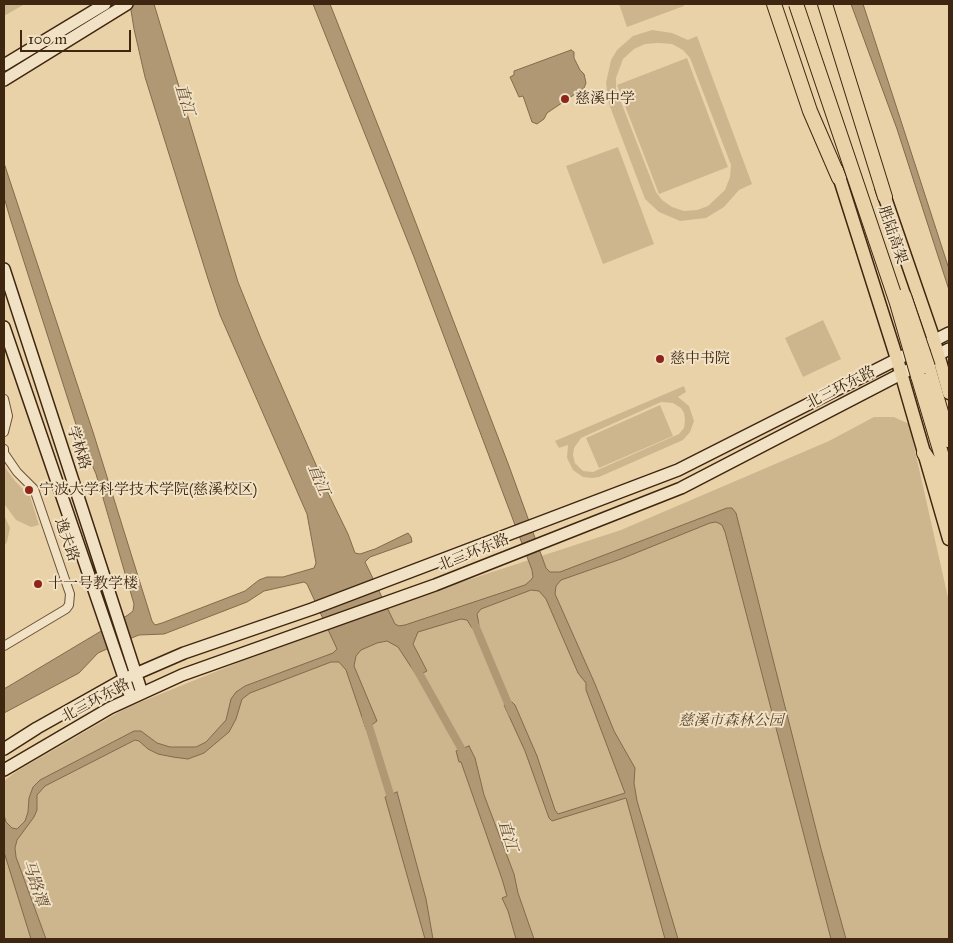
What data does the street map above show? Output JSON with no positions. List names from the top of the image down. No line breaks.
{"streets":{"highway":["胜陆高架"],"main road":["北三环东路","学林路"],"street":["逸夫路"]},"crossings":[["北三环东路","学林路"]],"water":["直江","马路潭"],"parks":["慈溪市森林公园"],"places":["慈溪中学","慈中书院","宁波大学科学技术学院(慈溪校区)","十一号教学楼"],"scale_bar":"100 m"}
